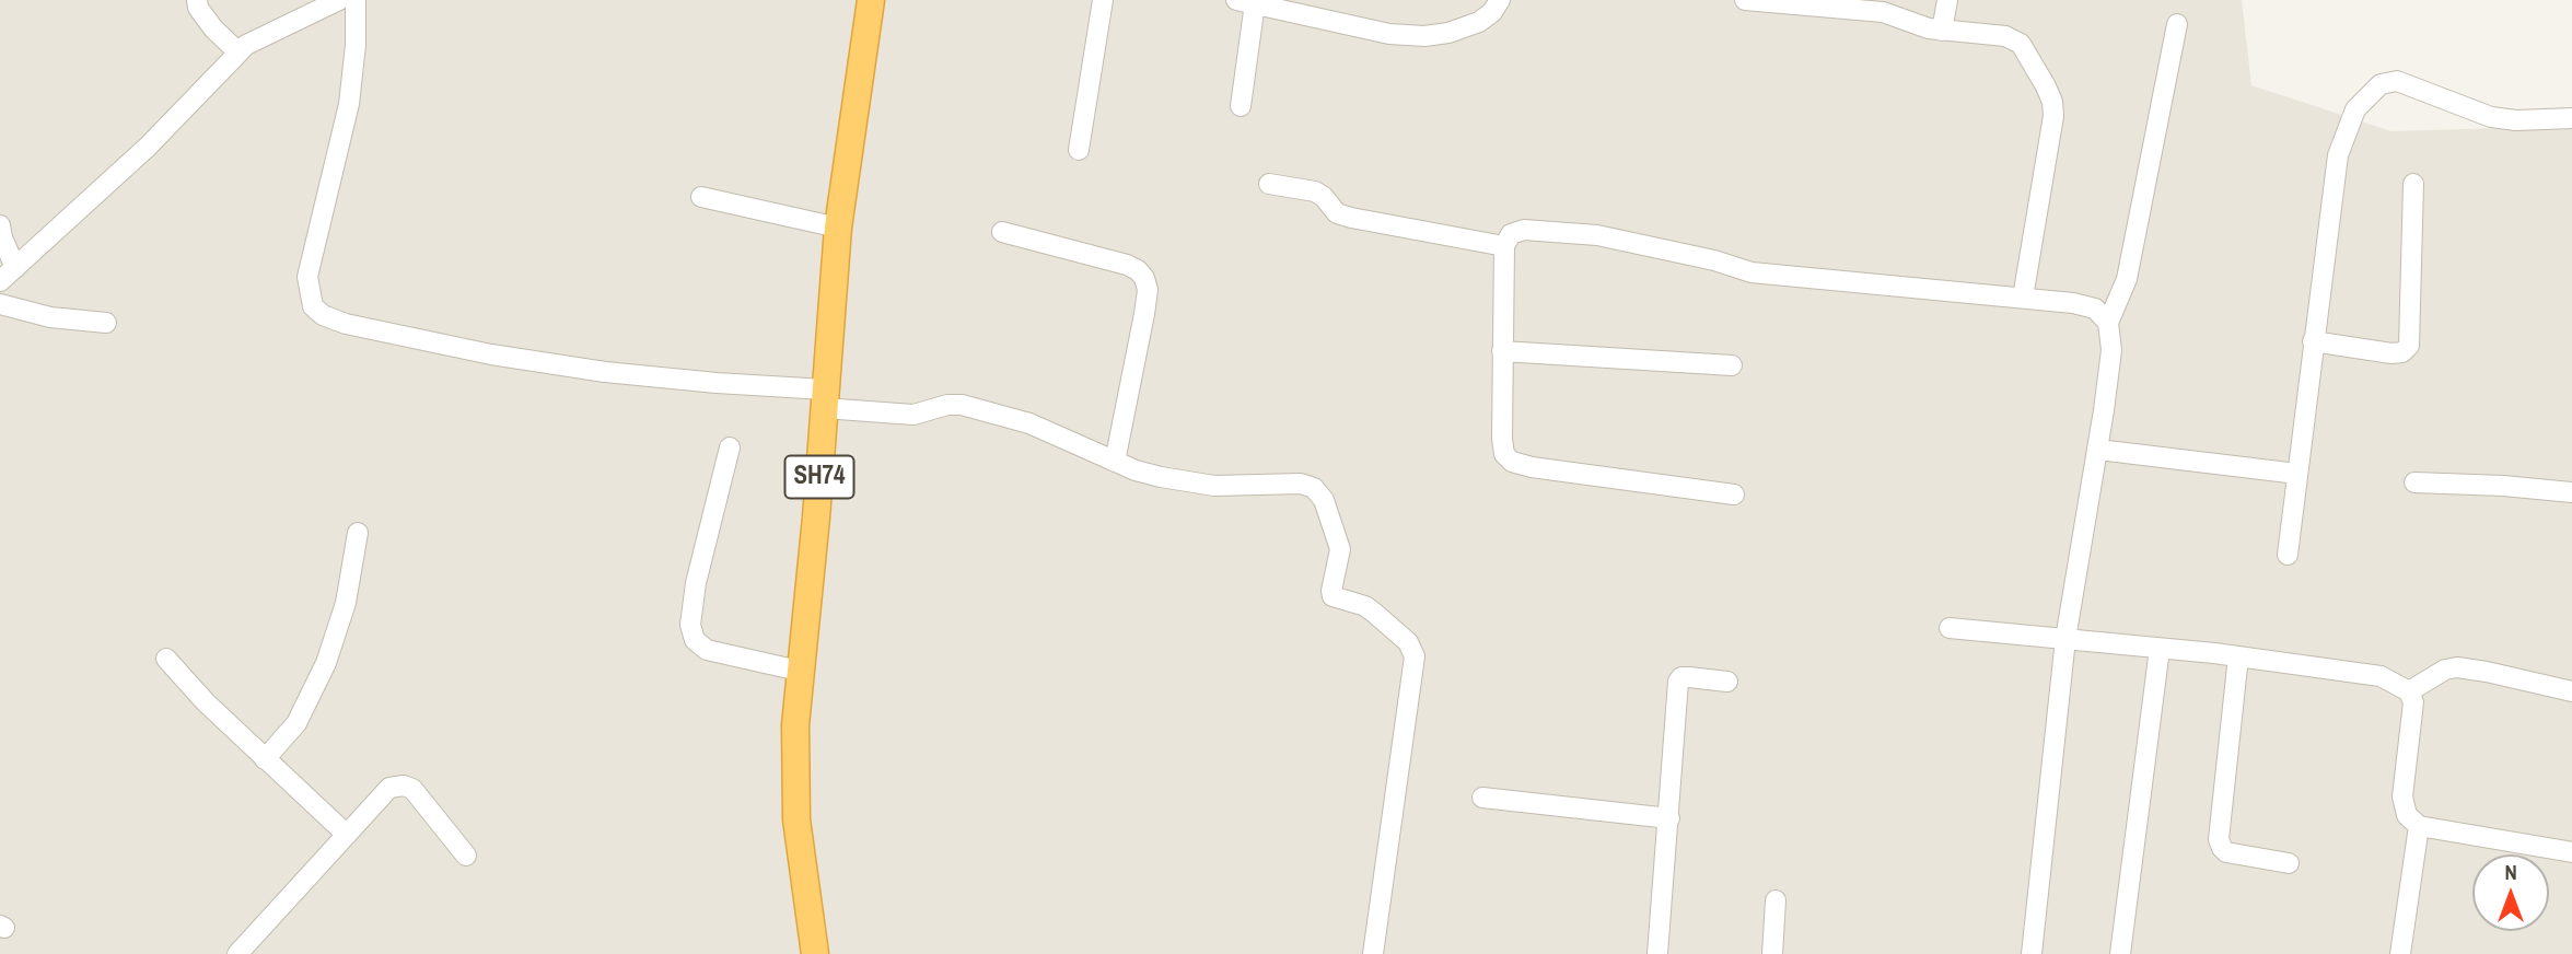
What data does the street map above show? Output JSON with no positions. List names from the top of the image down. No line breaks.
{"streets":{"highway":["SH74"]},"north":"top"}
